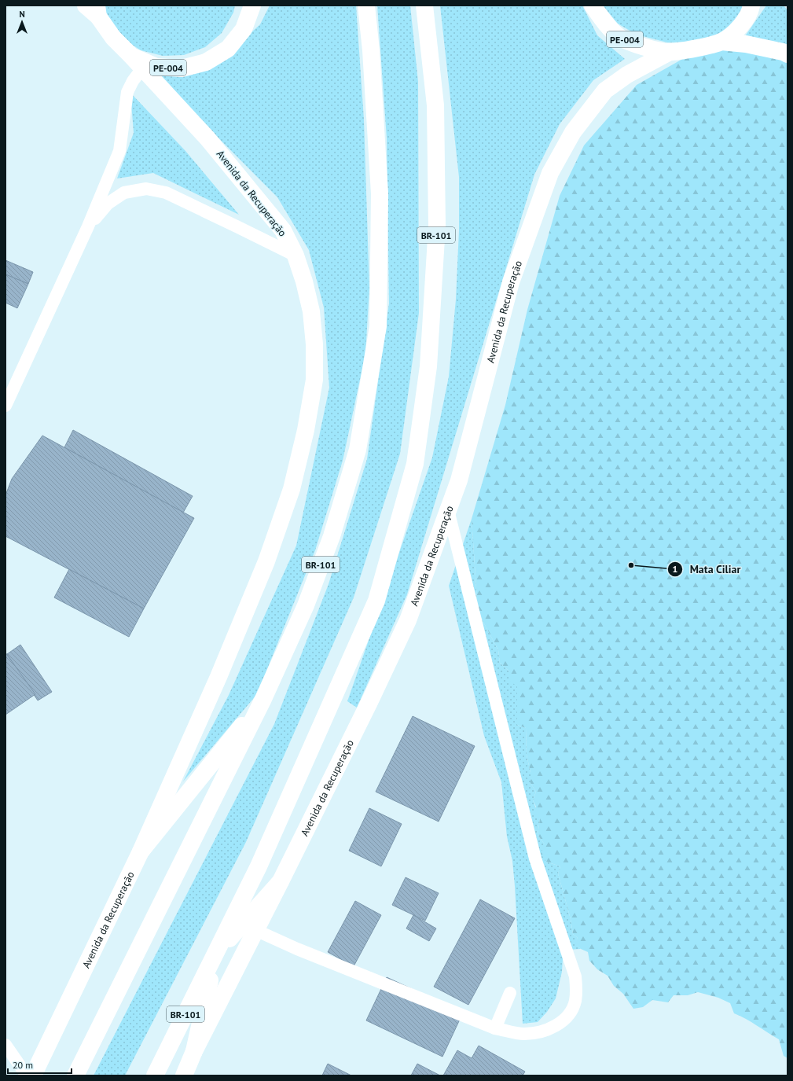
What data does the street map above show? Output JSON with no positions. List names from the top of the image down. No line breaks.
{"streets":{"main road":["PE-004","Avenida da Recuperação","BR-101"]},"crossings":[["PE-004","Avenida da Recuperação"]],"places":["Mata Ciliar"],"scale_bar":"20 m","north":"top"}
